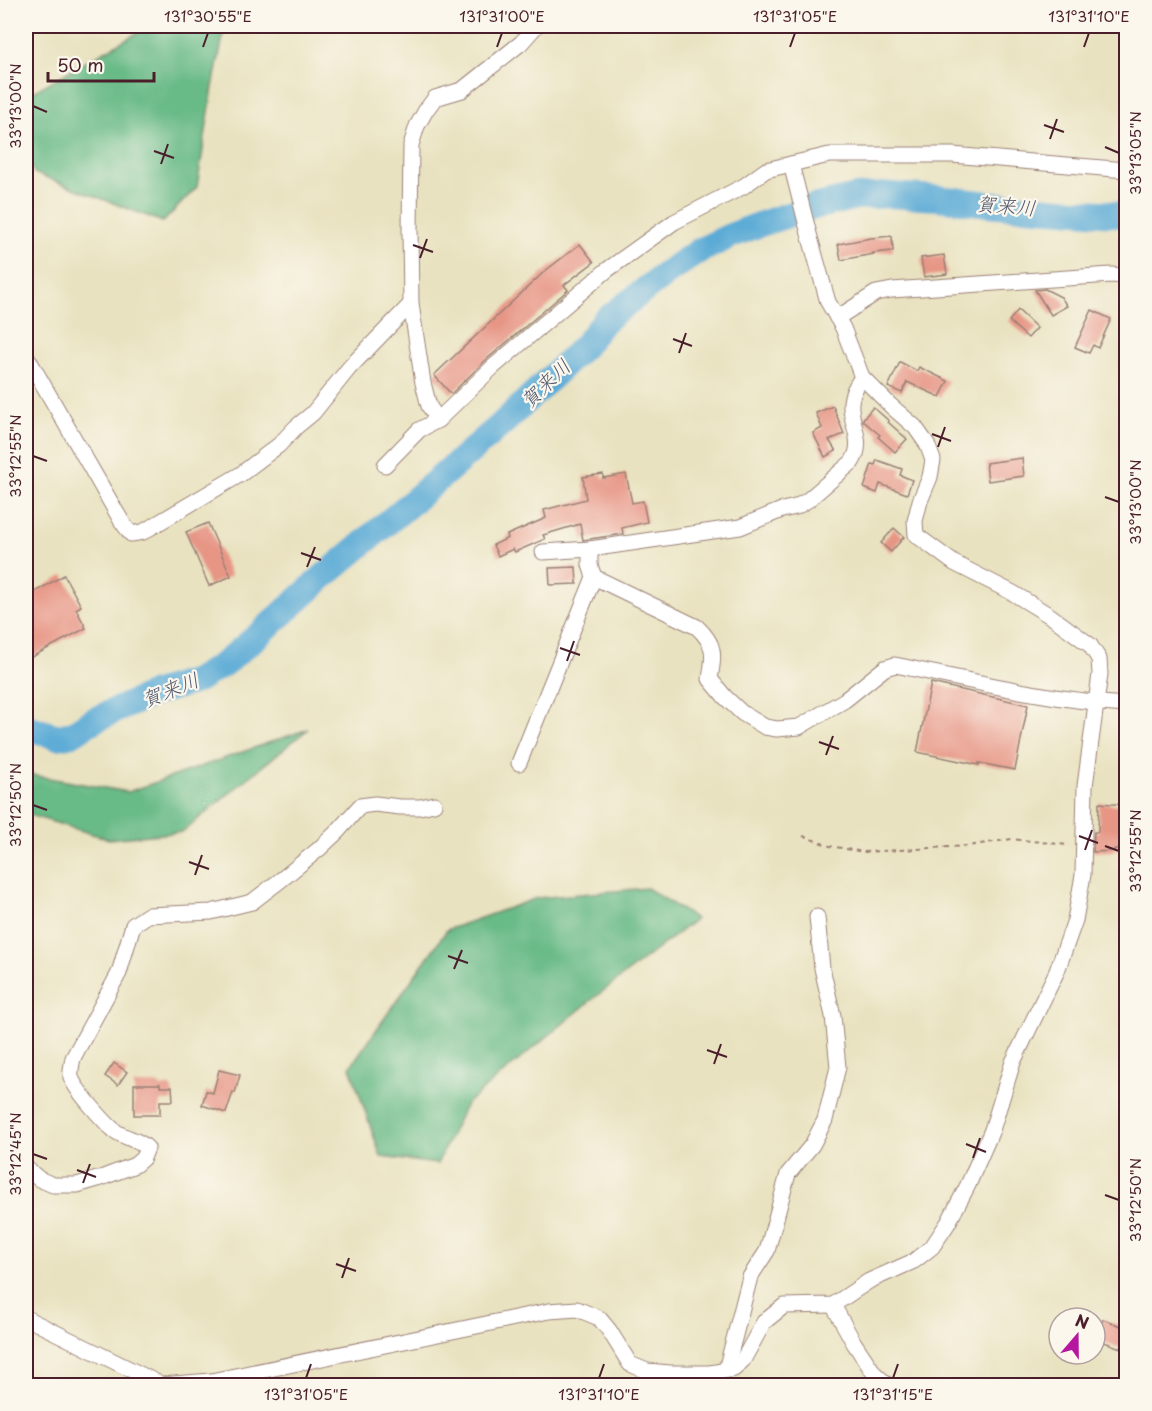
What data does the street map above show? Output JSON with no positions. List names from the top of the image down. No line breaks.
{"water":["賀来川"],"scale_bar":"50 m","north":"top","coordinates":["131°30'55\"E","131°31'00\"E","131°31'05\"E","131°31'10\"E","33°13'00\"N","33°13'05\"N","33°12'55\"N","33°12'50\"N","33°12'45\"N","131°31'15\"E"]}
